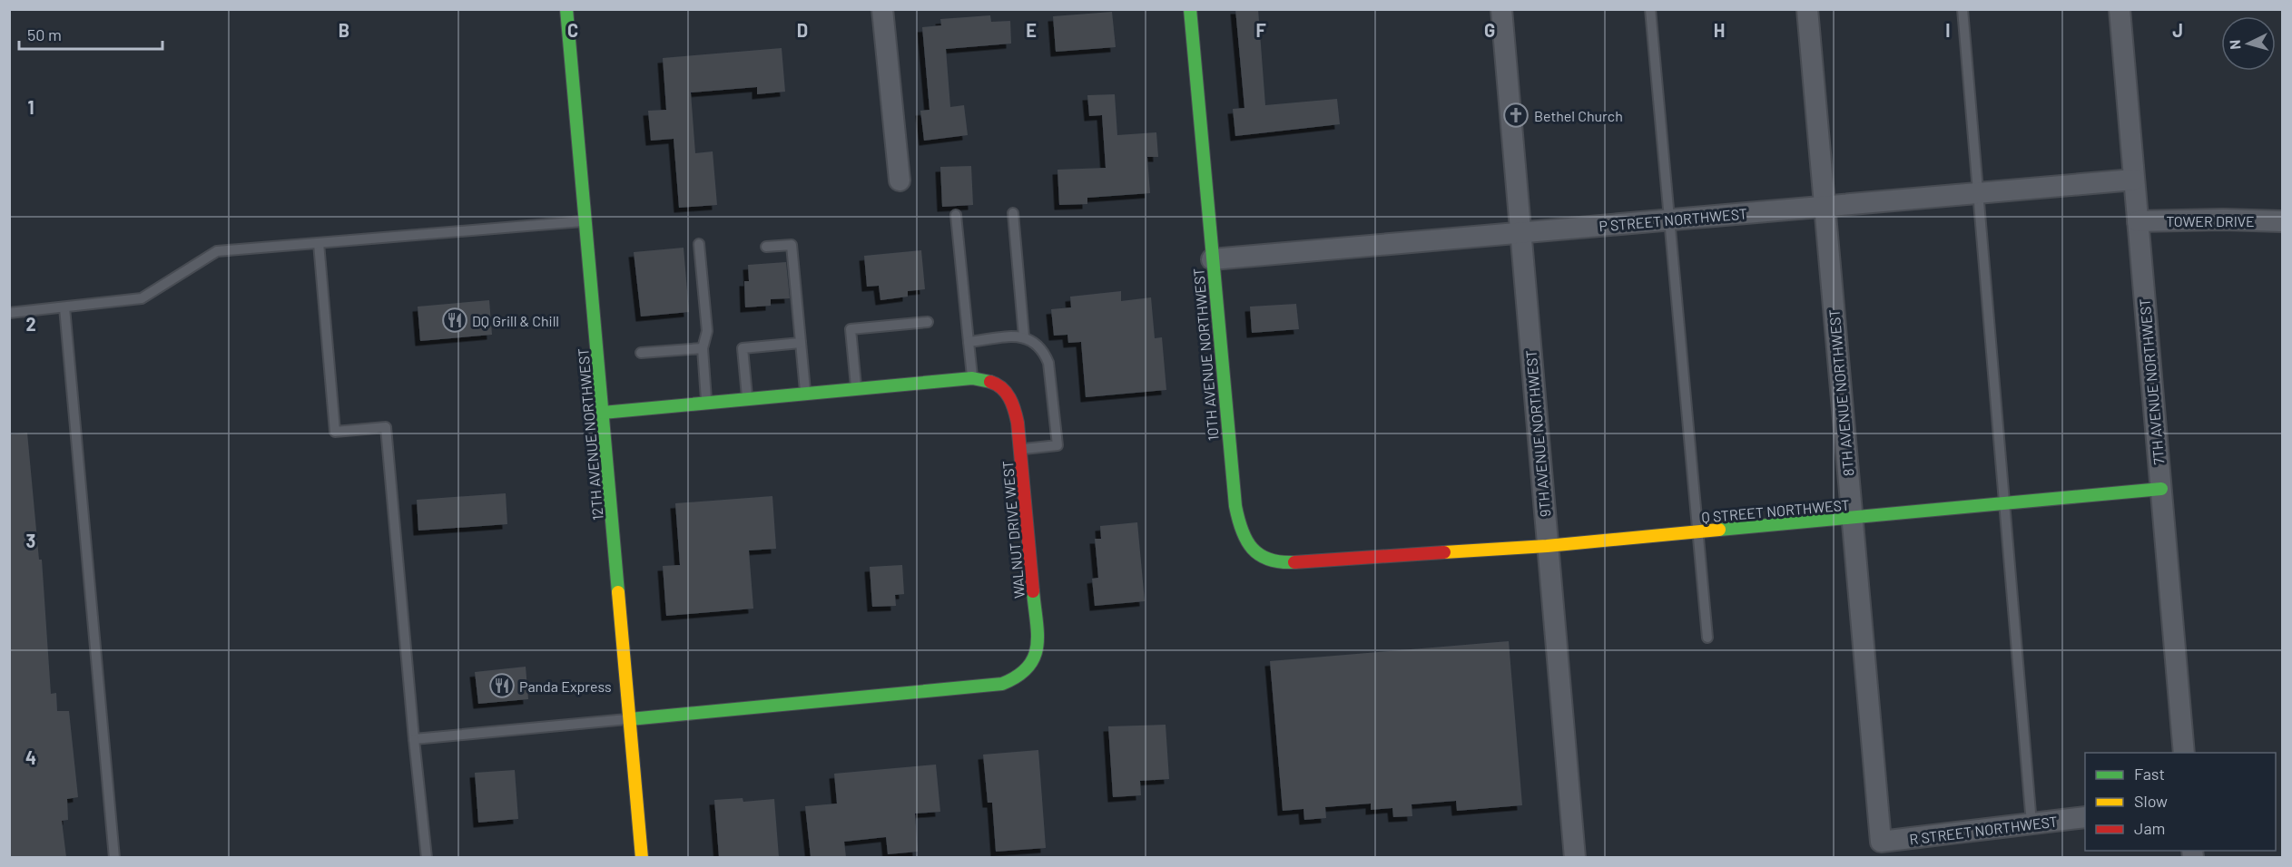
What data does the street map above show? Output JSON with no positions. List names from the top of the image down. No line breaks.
{"streets":{"street":["P STREET NORTHWEST","TOWER DRIVE","10TH AVENUE NORTHWEST","7TH AVENUE NORTHWEST","8TH AVENUE NORTHWEST","9TH AVENUE NORTHWEST","12TH AVENUE NORTHWEST","Q STREET NORTHWEST","WALNUT DRIVE WEST","R STREET NORTHWEST"]},"crossings":[["P STREET NORTHWEST","10TH AVENUE NORTHWEST"],["P STREET NORTHWEST","7TH AVENUE NORTHWEST"],["P STREET NORTHWEST","8TH AVENUE NORTHWEST"],["P STREET NORTHWEST","9TH AVENUE NORTHWEST"],["TOWER DRIVE","7TH AVENUE NORTHWEST"],["10TH AVENUE NORTHWEST","Q STREET NORTHWEST"],["7TH AVENUE NORTHWEST","Q STREET NORTHWEST"],["8TH AVENUE NORTHWEST","Q STREET NORTHWEST"],["8TH AVENUE NORTHWEST","R STREET NORTHWEST"],["9TH AVENUE NORTHWEST","Q STREET NORTHWEST"],["12TH AVENUE NORTHWEST","WALNUT DRIVE WEST"]],"places":{"church":["Bethel Church"],"restaurant":["DQ Grill & Chill","Panda Express"]},"legend":["Fast","Slow","Jam"],"scale_bar":"50 m","north":"left","grid":{"columns":["B","C","D","E","F","G","H","I","J"],"rows":["1","2","3","4"]}}
